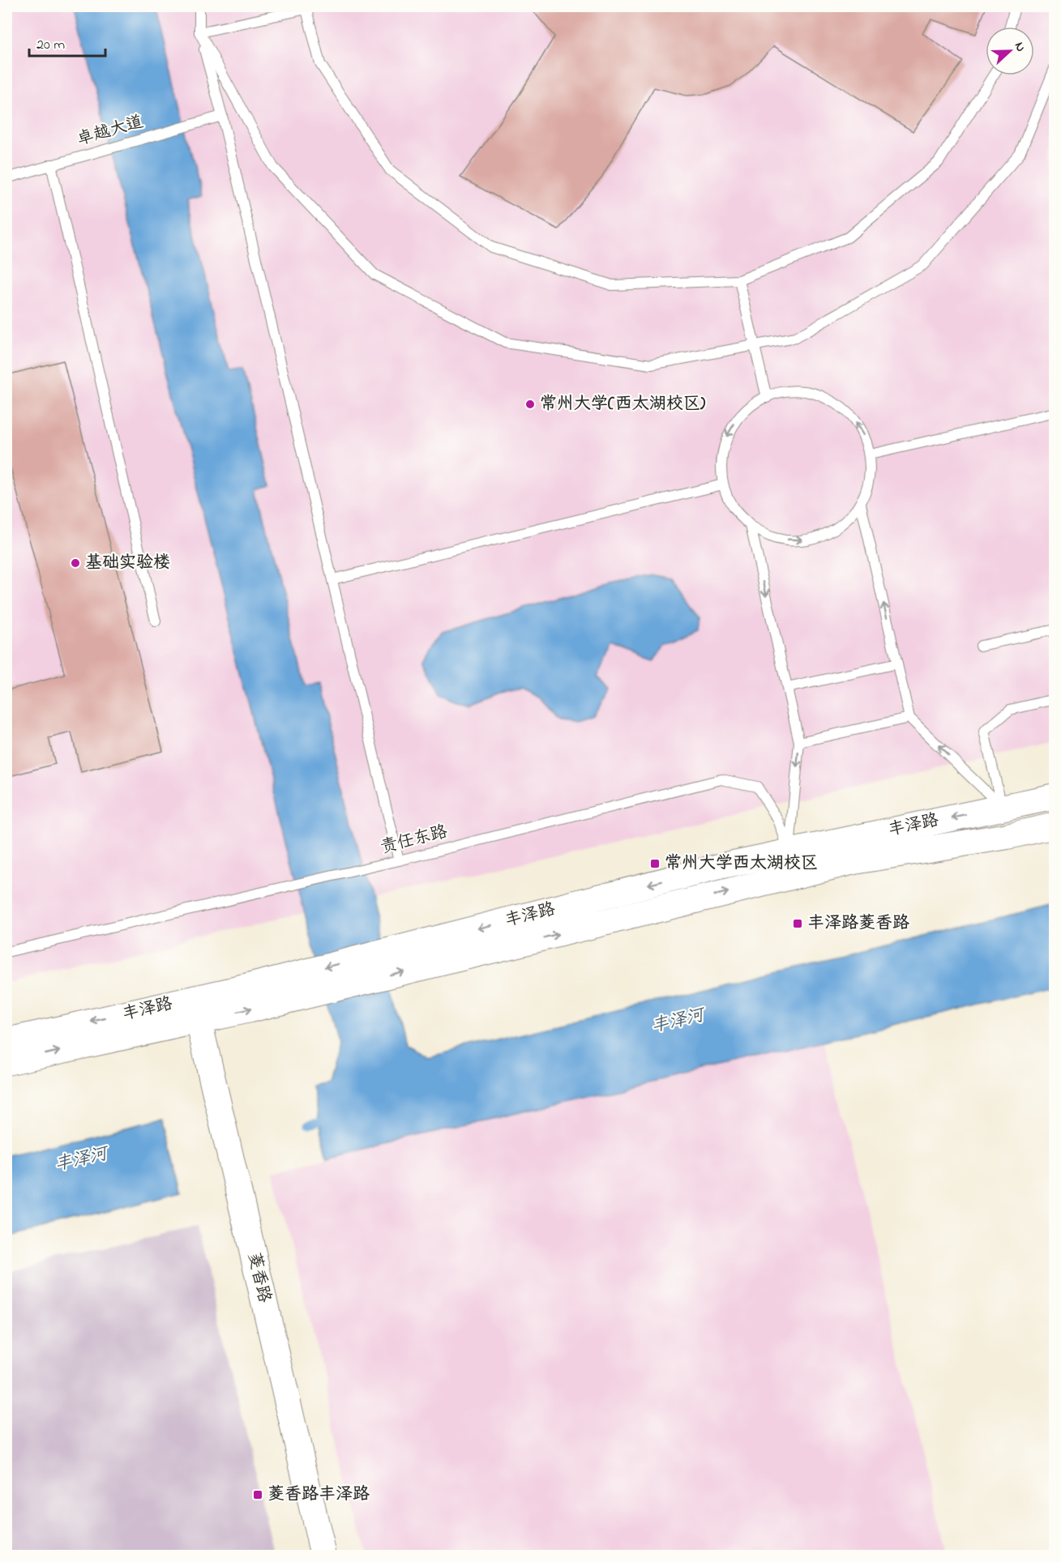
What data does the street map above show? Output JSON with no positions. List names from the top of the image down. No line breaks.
{"streets":{"street":["丰泽路","菱香路"],"lane":["卓越大道","责任东路"]},"crossings":[["丰泽路","责任东路"],["丰泽路","菱香路"]],"water":["丰泽河"],"places":{"other":["常州大学(西太湖校区)","基础实验楼"],"transit":["常州大学西太湖校区","丰泽路菱香路","菱香路丰泽路"]},"scale_bar":"20 m","north":"right"}
